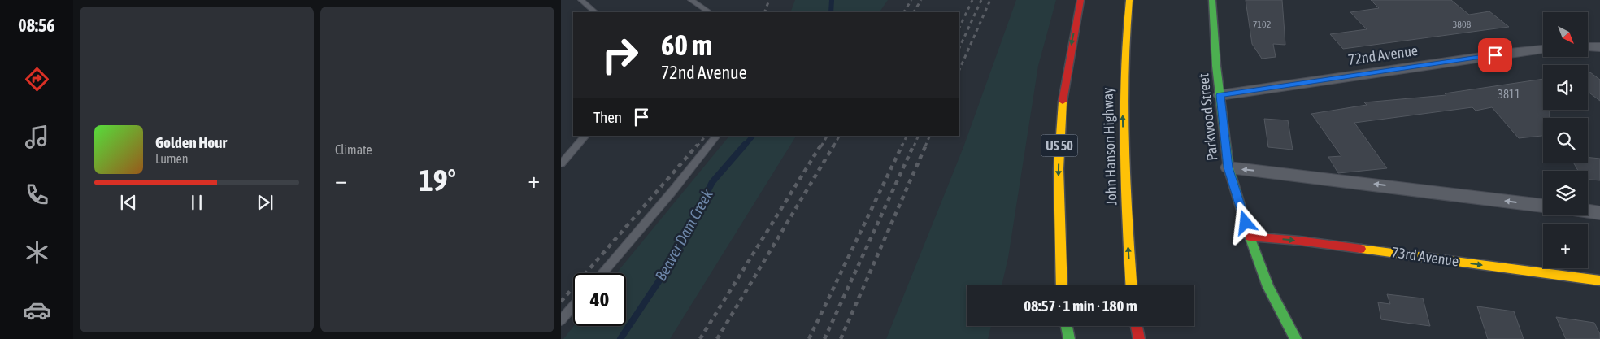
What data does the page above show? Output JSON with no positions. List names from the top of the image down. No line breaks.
{"streets":{"main road":["Parkwood Street","US 50","John Hanson Highway","73rd Avenue"],"street":["72nd Avenue"]},"crossings":[["72nd Avenue","Parkwood Street"],["Parkwood Street","73rd Avenue"]],"one_way":["73rd Avenue"],"water":["Beaver Dam Creek"],"house_numbers":["7102","3808","3811"],"north":"bottom right","page":{"tabs":"08:56","tile":"Climate","map_buttons":"+","turn":["60 m","72nd Avenue"],"then":"Then","song":["Golden Hour","Lumen"],"heat":["−","19°","+"],"limit":"40","trip":"08:57 · 1 min · 180 m"}}
